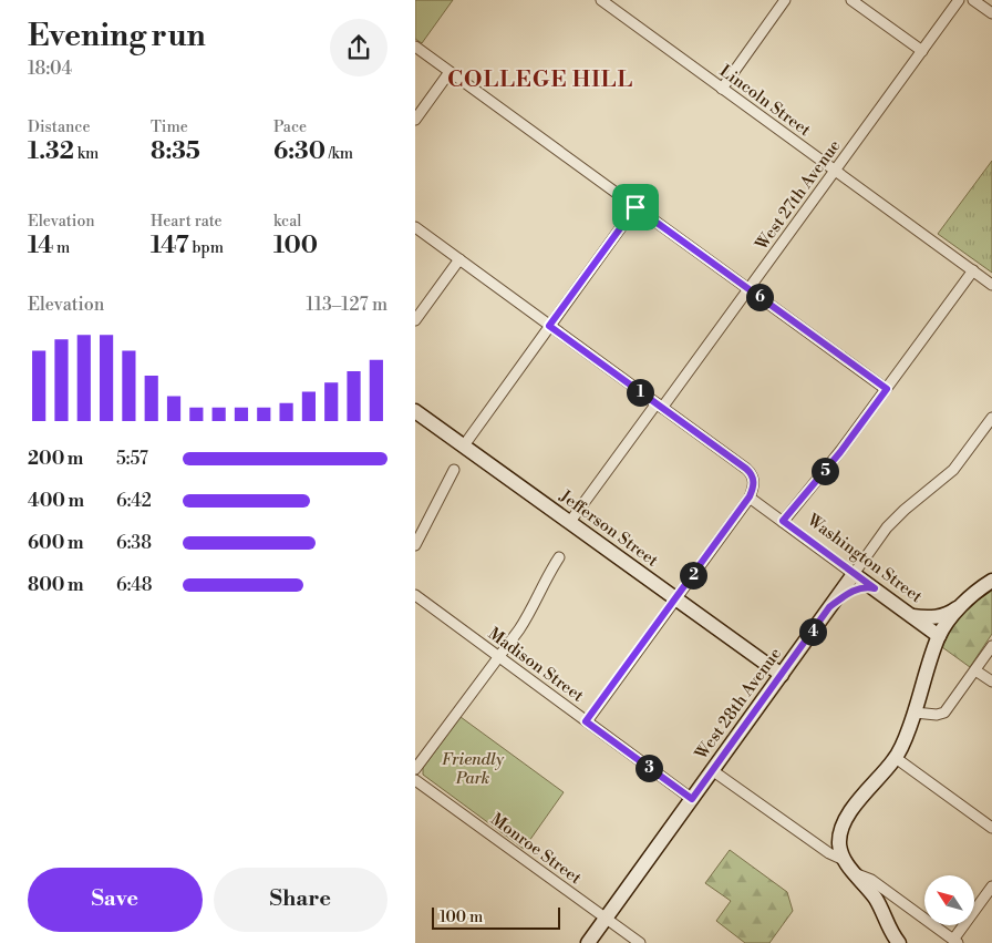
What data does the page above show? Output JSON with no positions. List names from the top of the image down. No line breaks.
{"streets":{"street":["Lincoln Street","West 27th Avenue","Jefferson Street","Washington Street","Madison Street","West 28th Avenue","Monroe Street"]},"crossings":[["Lincoln Street","West 27th Avenue"],["West 27th Avenue","Jefferson Street"],["Jefferson Street","West 28th Avenue"],["Washington Street","West 28th Avenue"],["Madison Street","West 28th Avenue"],["West 28th Avenue","Monroe Street"]],"districts":["COLLEGE HILL"],"parks":["Friendly Park"],"scale_bar":"100 m","north":"top left","page":{"heading":["Evening run","18:04"],"stats":[["Distance","1.32 km"],["Time","8:35"],["Pace","6:30 /km"],["Elevation","14 m"],["Heart rate","147 bpm"],["kcal","100"]],"chart":["Elevation","113–127 m"],"pins":["6","1","5","2","4","3"],"list":[{"name":"200 m","note":"5:57"},{"name":"400 m","note":"6:42"},{"name":"600 m","note":"6:38"},{"name":"800 m","note":"6:48"}],"buttons":["Save","Share"],"scale":"100 m"}}
